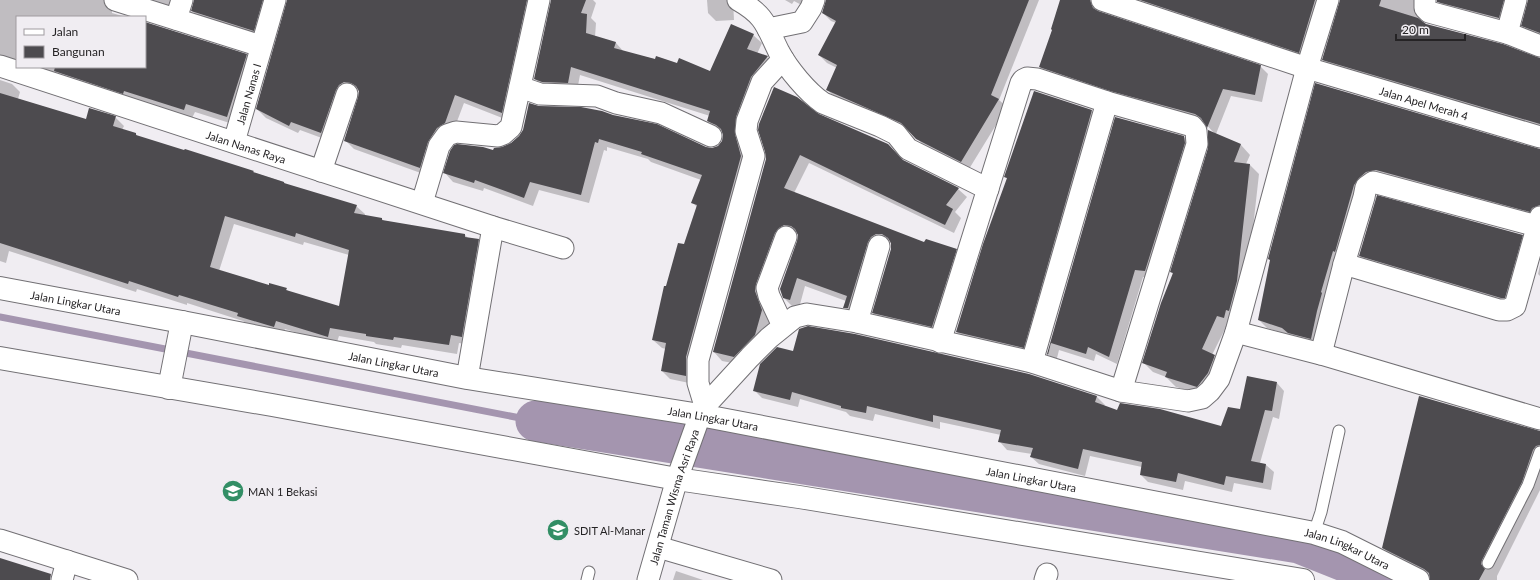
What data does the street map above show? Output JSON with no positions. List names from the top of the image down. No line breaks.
{"streets":{"main road":["Jalan Lingkar Utara"],"street":["Jalan Nanas I","Jalan Apel Merah 4","Jalan Nanas Raya","Jalan Taman Wisma Asri Raya"]},"crossings":[["Jalan Nanas I","Jalan Nanas Raya"],["Jalan Lingkar Utara","Jalan Taman Wisma Asri Raya"]],"places":{"school or university":["MAN 1 Bekasi","SDIT Al-Manar"]},"legend":["Jalan","Bangunan"],"scale_bar":"20 m"}
